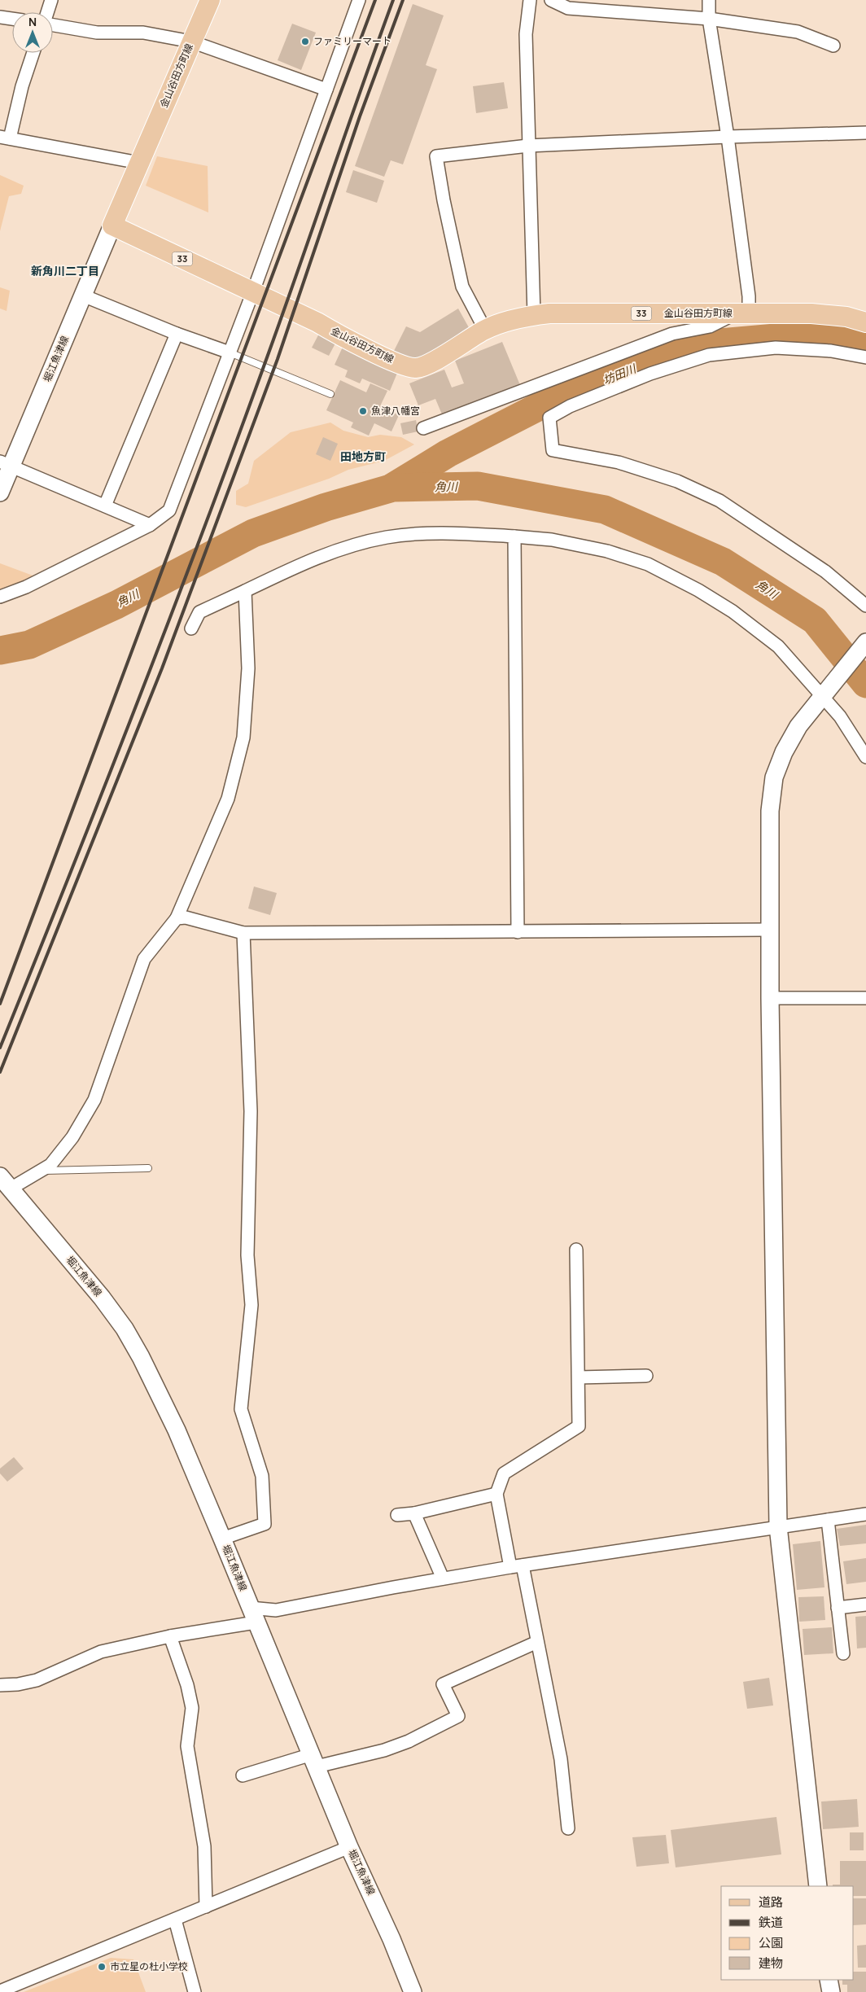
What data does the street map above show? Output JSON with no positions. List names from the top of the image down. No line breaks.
{"streets":{"main road":["金山谷田方町線","33"],"street":["堀江魚津線"]},"crossings":[["金山谷田方町線","堀江魚津線"]],"districts":["新角川二丁目","田地方町"],"water":["坊田川","角川"],"places":["ファミリーマート","魚津八幡宮","市立星の杜小学校"],"legend":["道路","鉄道","公園","建物"],"north":"top"}
